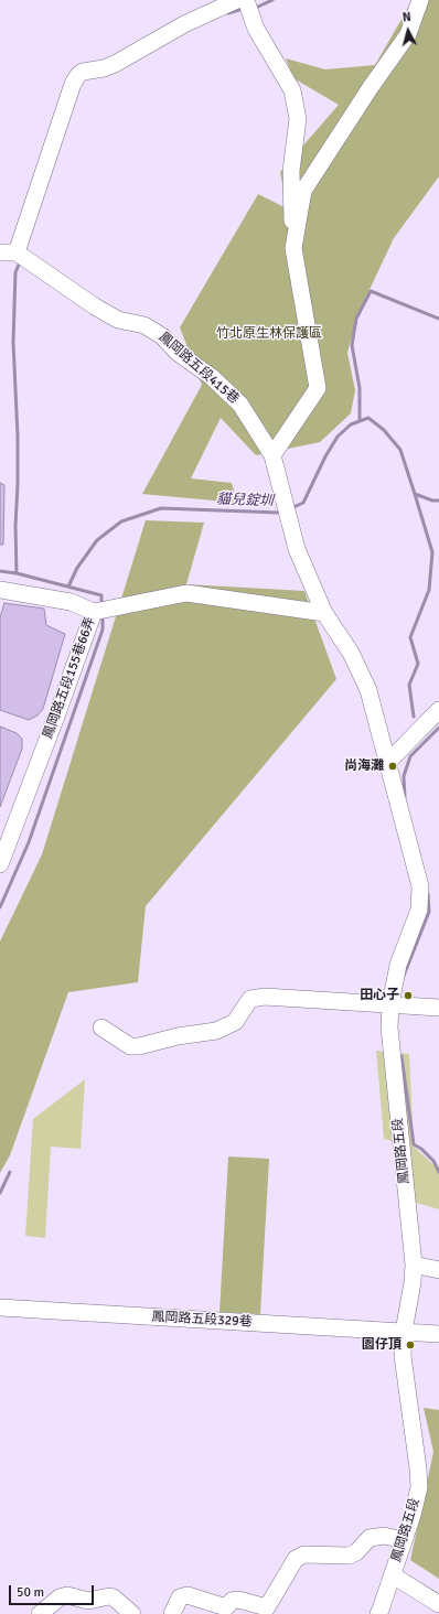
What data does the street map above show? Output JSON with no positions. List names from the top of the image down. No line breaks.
{"streets":{"street":["鳳岡路五段415巷","鳳岡路五段155巷66弄","鳳岡路五段","鳳岡路五段329巷"]},"crossings":[["鳳岡路五段415巷","鳳岡路五段155巷66弄"],["鳳岡路五段415巷","鳳岡路五段"],["鳳岡路五段","鳳岡路五段329巷"]],"water":["貓兒錠圳"],"parks":["竹北原生林保護區"],"places":["尚海灘","田心子","園仔頂"],"scale_bar":"50 m","north":"top"}
